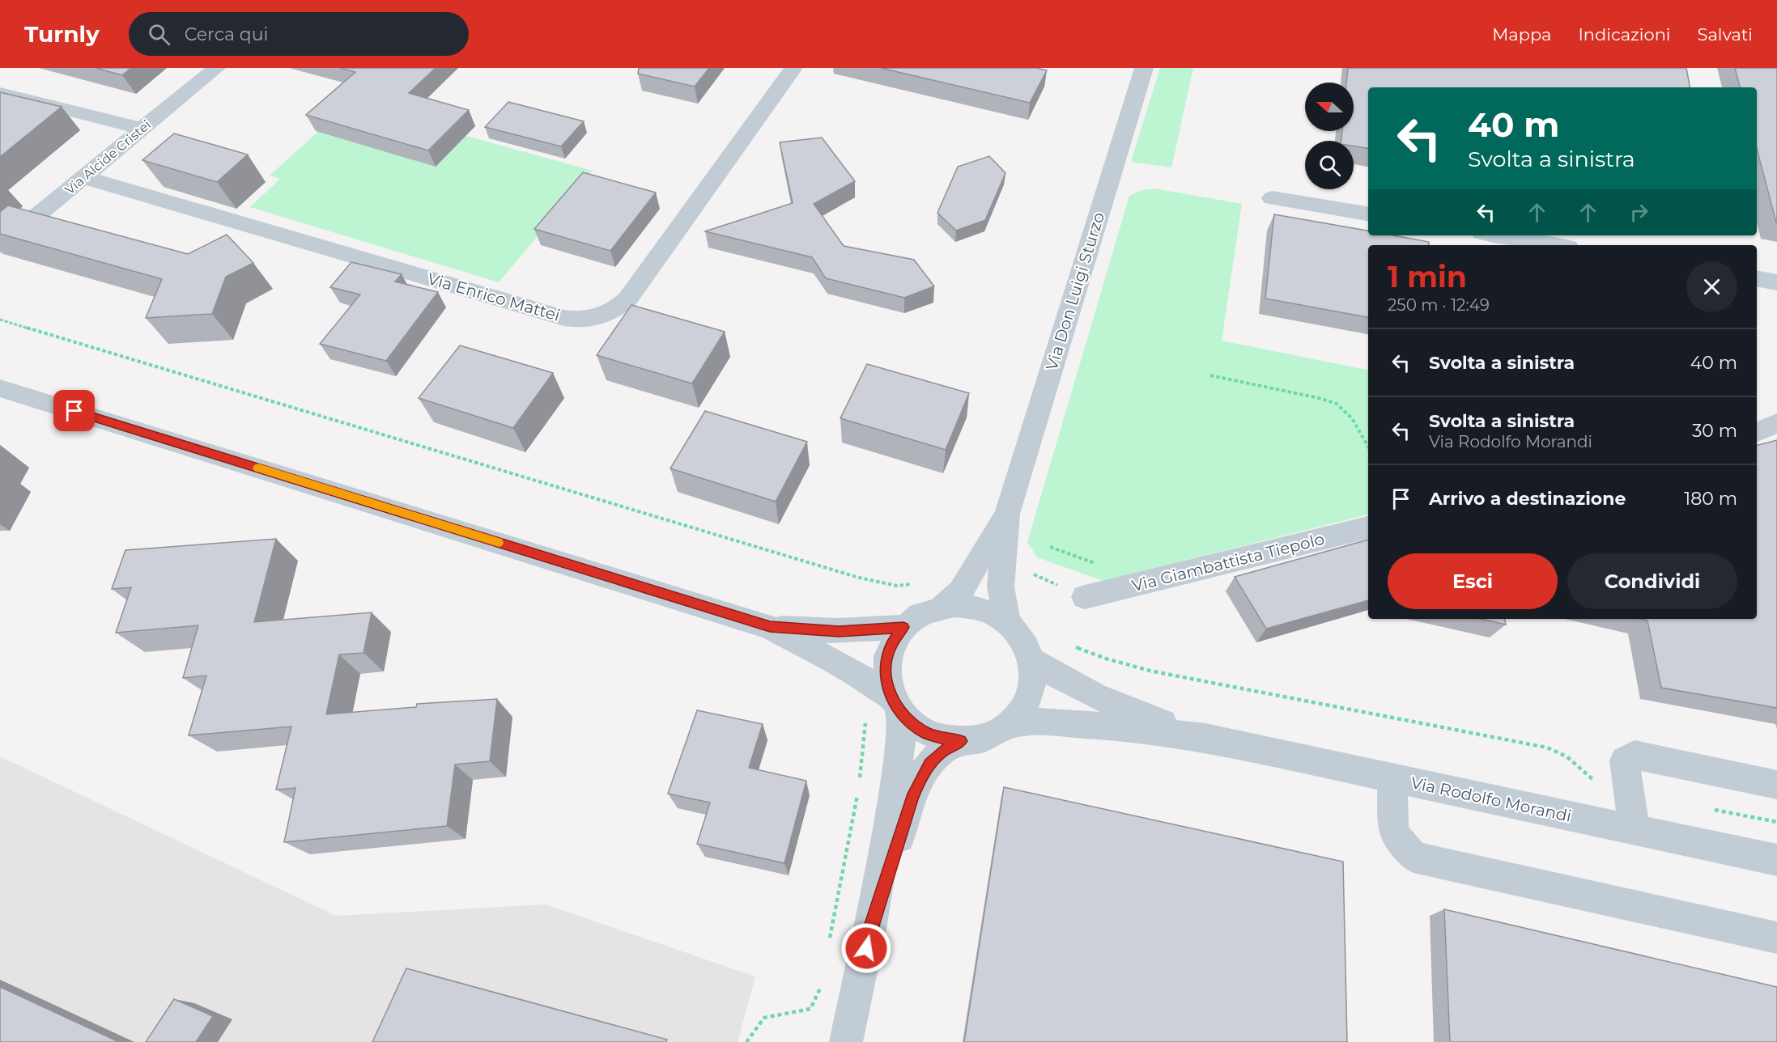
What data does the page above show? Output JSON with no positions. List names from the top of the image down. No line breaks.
{"streets":{"street":["Via Alcide Cristei","Via Don Luigi Sturzo","Via Enrico Mattei","Via Giambattista Tiepolo","Via Rodolfo Morandi"]},"crossings":[["Via Alcide Cristei","Via Enrico Mattei"],["Via Don Luigi Sturzo","Via Rodolfo Morandi"]],"north":"left","page":{"header":"Turnly","search":"Cerca qui","nav":["Mappa","Indicazioni","Salvati"],"turn":["40 m","Svolta a sinistra"],"heading":["1 min","250 m · 12:49"],"list":[{"name":"Svolta a sinistra","value":"40 m"},{"name":"Svolta a sinistra","note":"Via Rodolfo Morandi","value":"30 m"},{"name":"Arrivo a destinazione","value":"180 m"}],"buttons":["Esci","Condividi"]}}
